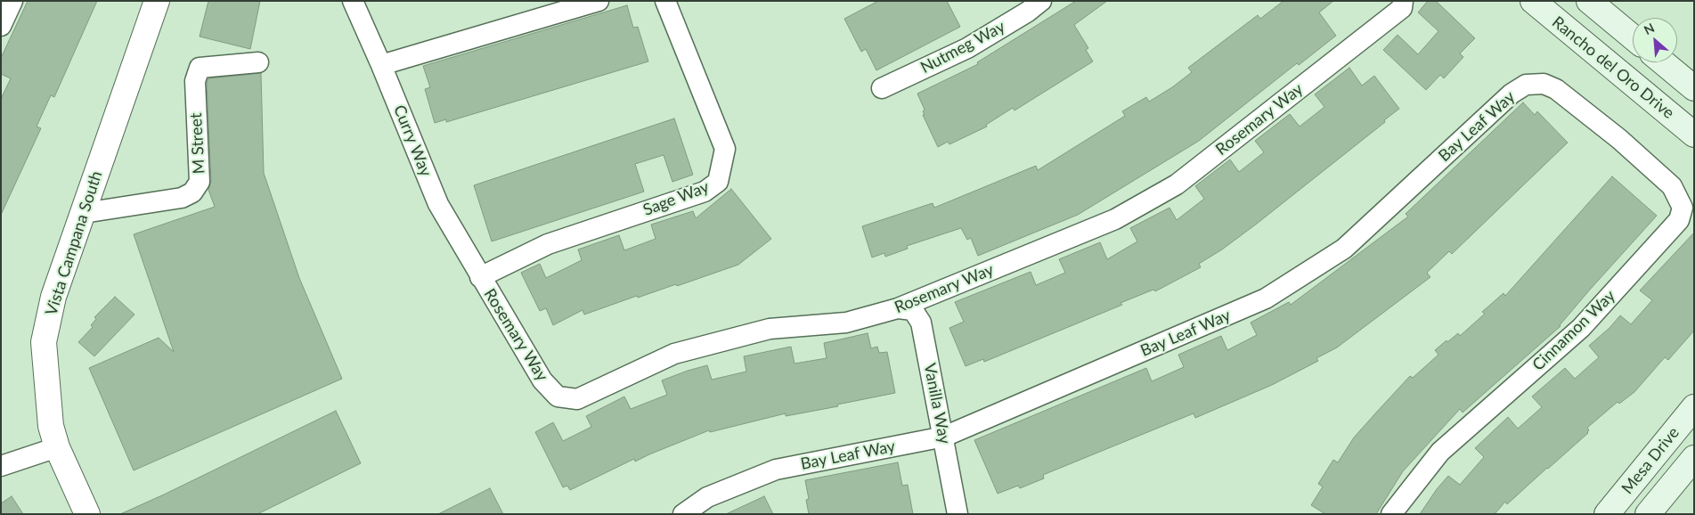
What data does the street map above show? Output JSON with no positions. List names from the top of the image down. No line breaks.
{"streets":{"main road":["Rancho del Oro Drive","Mesa Drive"],"street":["Nutmeg Way","Rosemary Way","Bay Leaf Way","Curry Way","M Street","Sage Way","Vista Campana South","Cinnamon Way","Vanilla Way"]},"crossings":[["Rosemary Way","Curry Way"],["Rosemary Way","Sage Way"],["Rosemary Way","Vanilla Way"],["Bay Leaf Way","Cinnamon Way"],["Bay Leaf Way","Vanilla Way"],["Curry Way","Sage Way"],["M Street","Vista Campana South"]],"north":"top left"}
